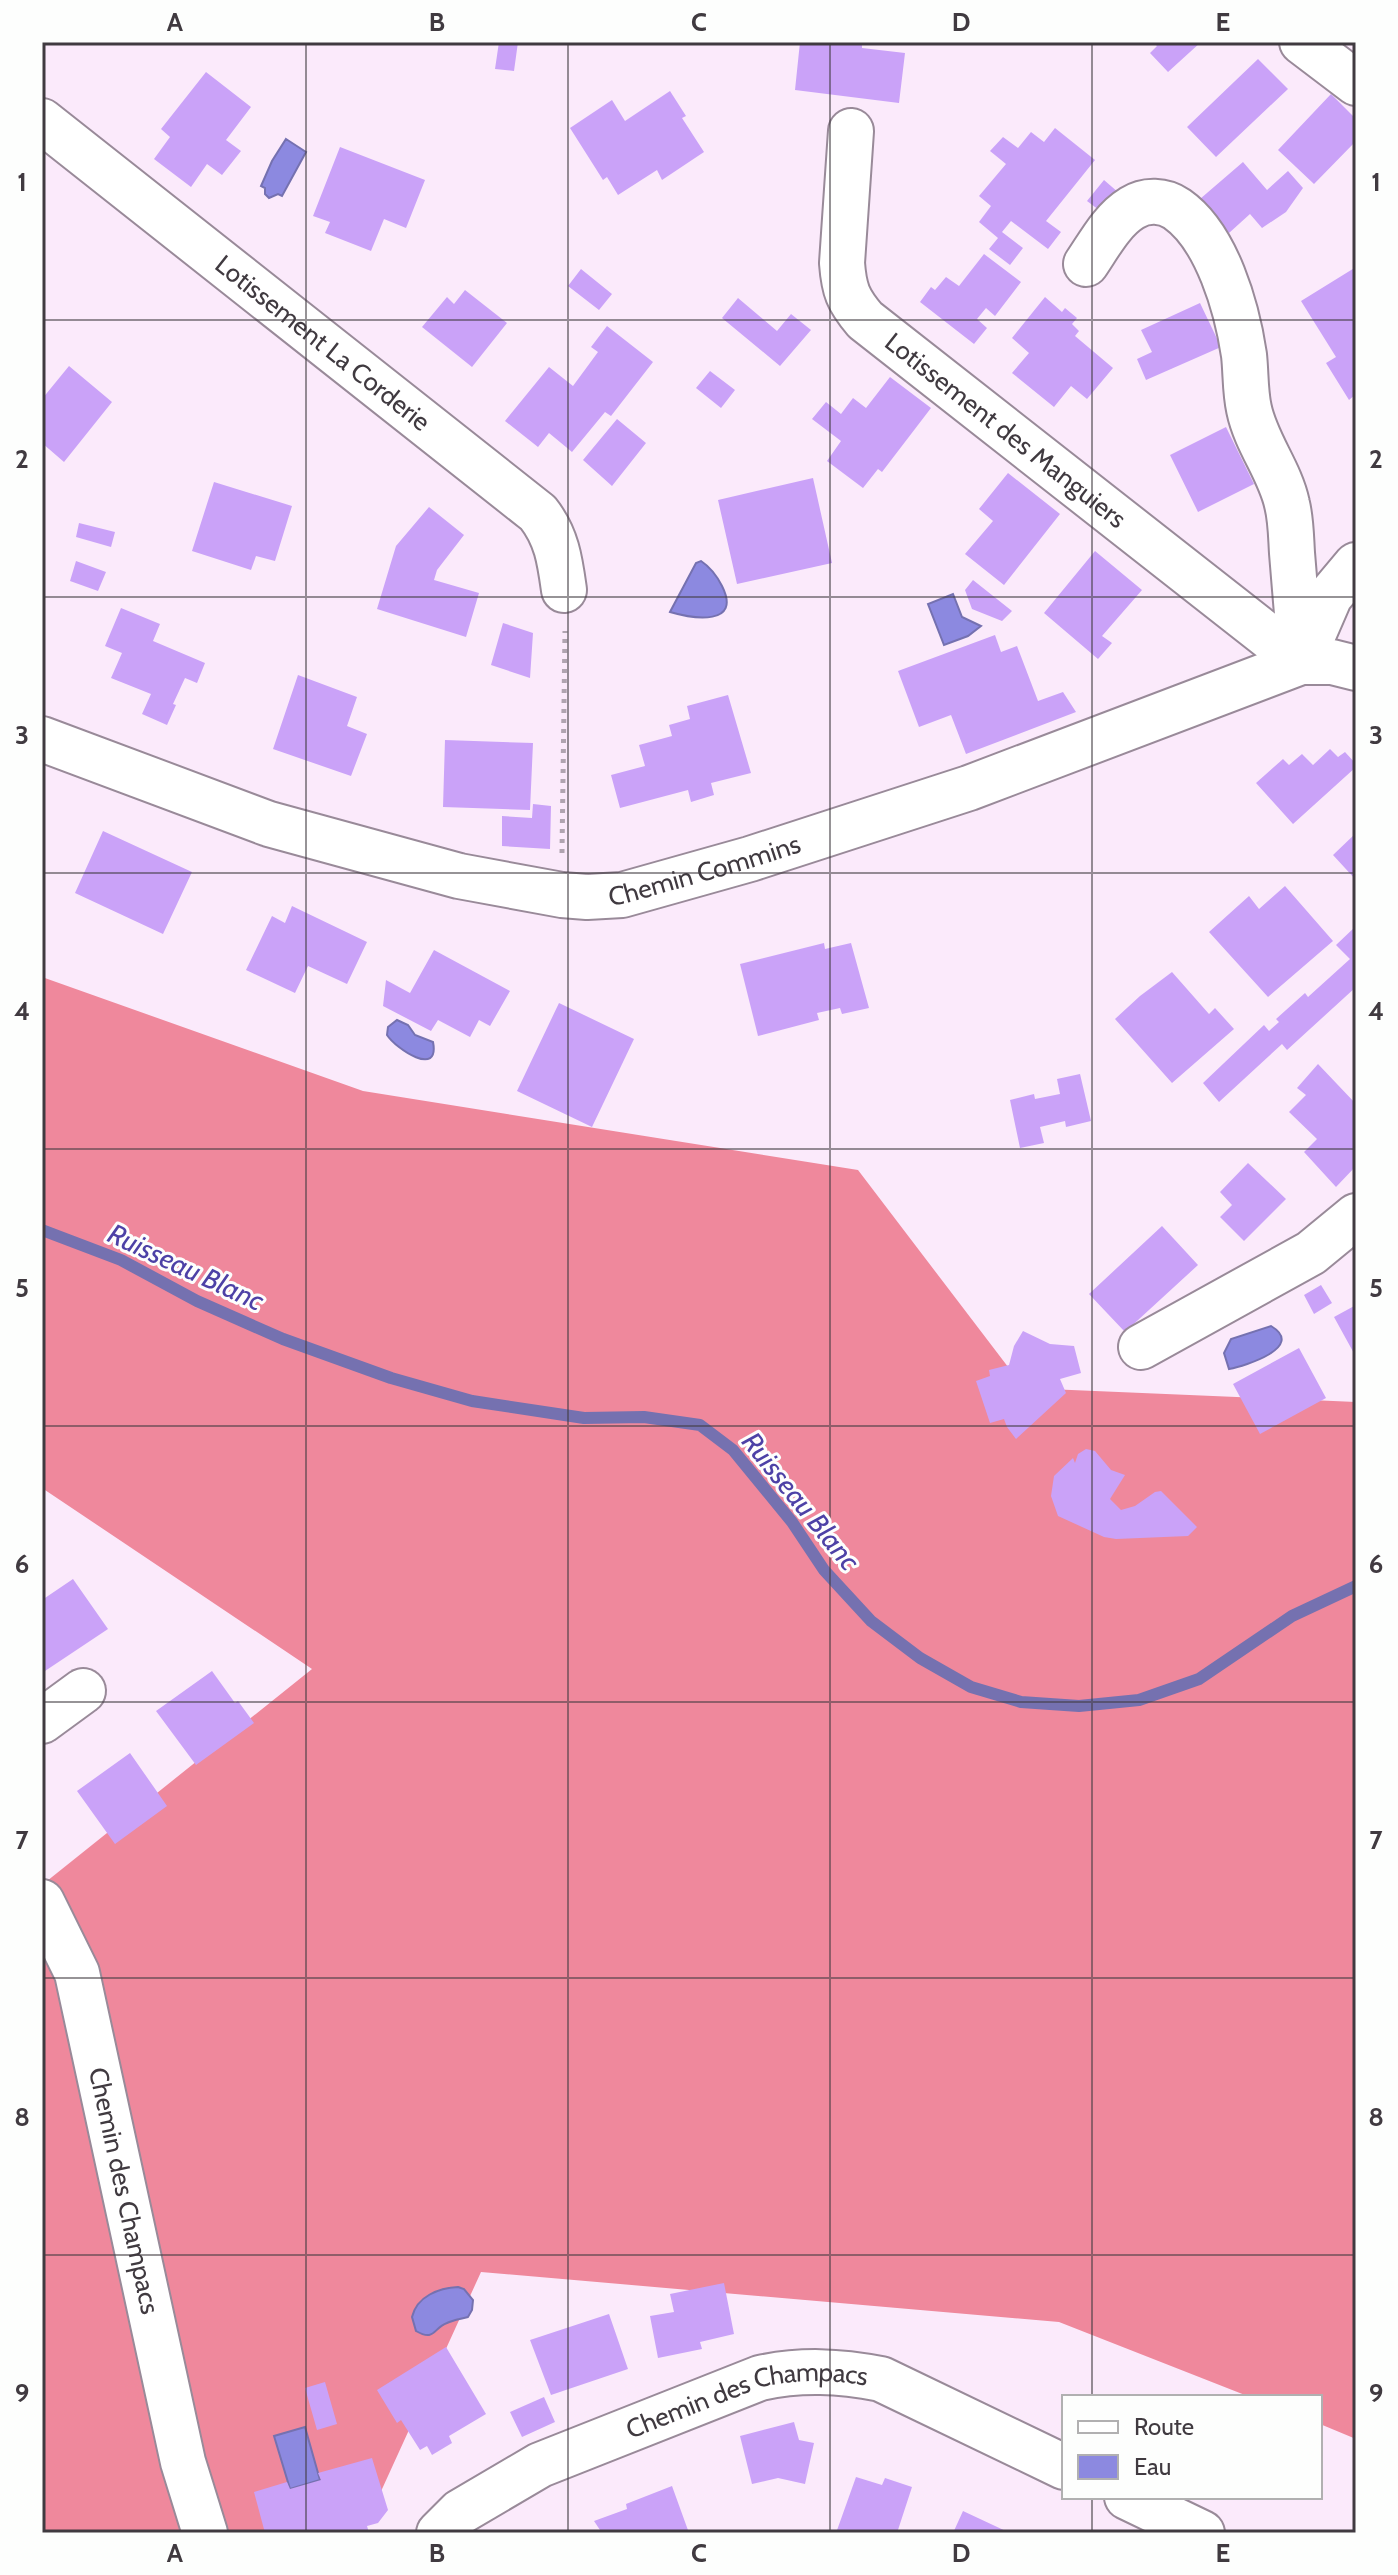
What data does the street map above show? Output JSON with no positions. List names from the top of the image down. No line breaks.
{"streets":{"street":["Lotissement La Corderie","Lotissement des Manguiers","Chemin Commins","Chemin des Champacs"]},"crossings":[["Lotissement des Manguiers","Chemin Commins"]],"water":["Ruisseau Blanc"],"legend":["Route","Eau"],"grid":{"columns":["A","B","C","D","E"],"rows":["1","2","3","4","5","6","7","8","9"]}}
